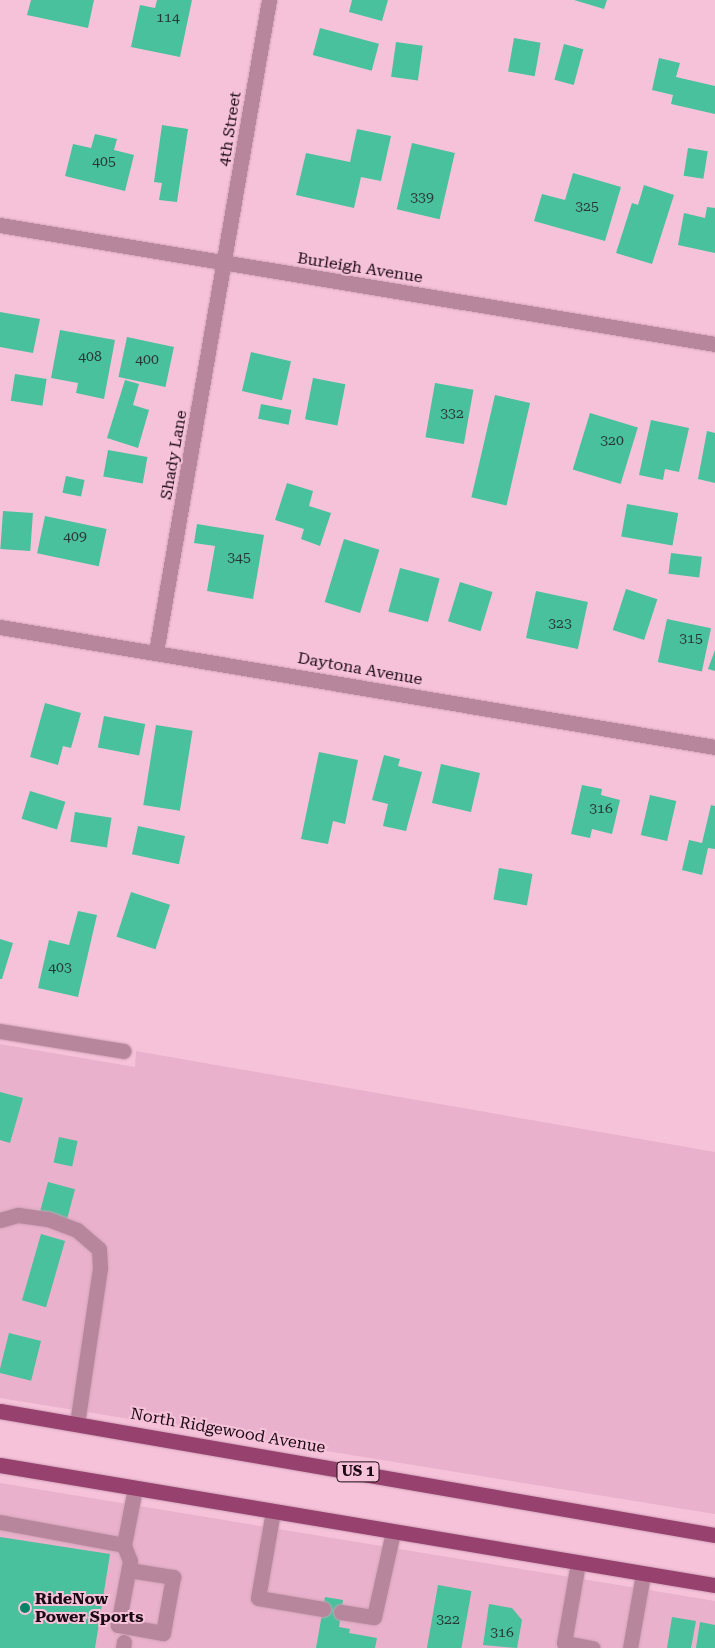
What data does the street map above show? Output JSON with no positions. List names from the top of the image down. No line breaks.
{"streets":{"main road":["North Ridgewood Avenue","US 1"],"street":["4th Street","Burleigh Avenue","Shady Lane","Daytona Avenue"]},"crossings":[["4th Street","Burleigh Avenue"],["4th Street","Shady Lane"],["Burleigh Avenue","Shady Lane"],["Shady Lane","Daytona Avenue"]],"places":["RideNow Power Sports"],"house_numbers":["114","405","339","325","408","400","332","320","409","345","323","315","316","403","322","316"]}
